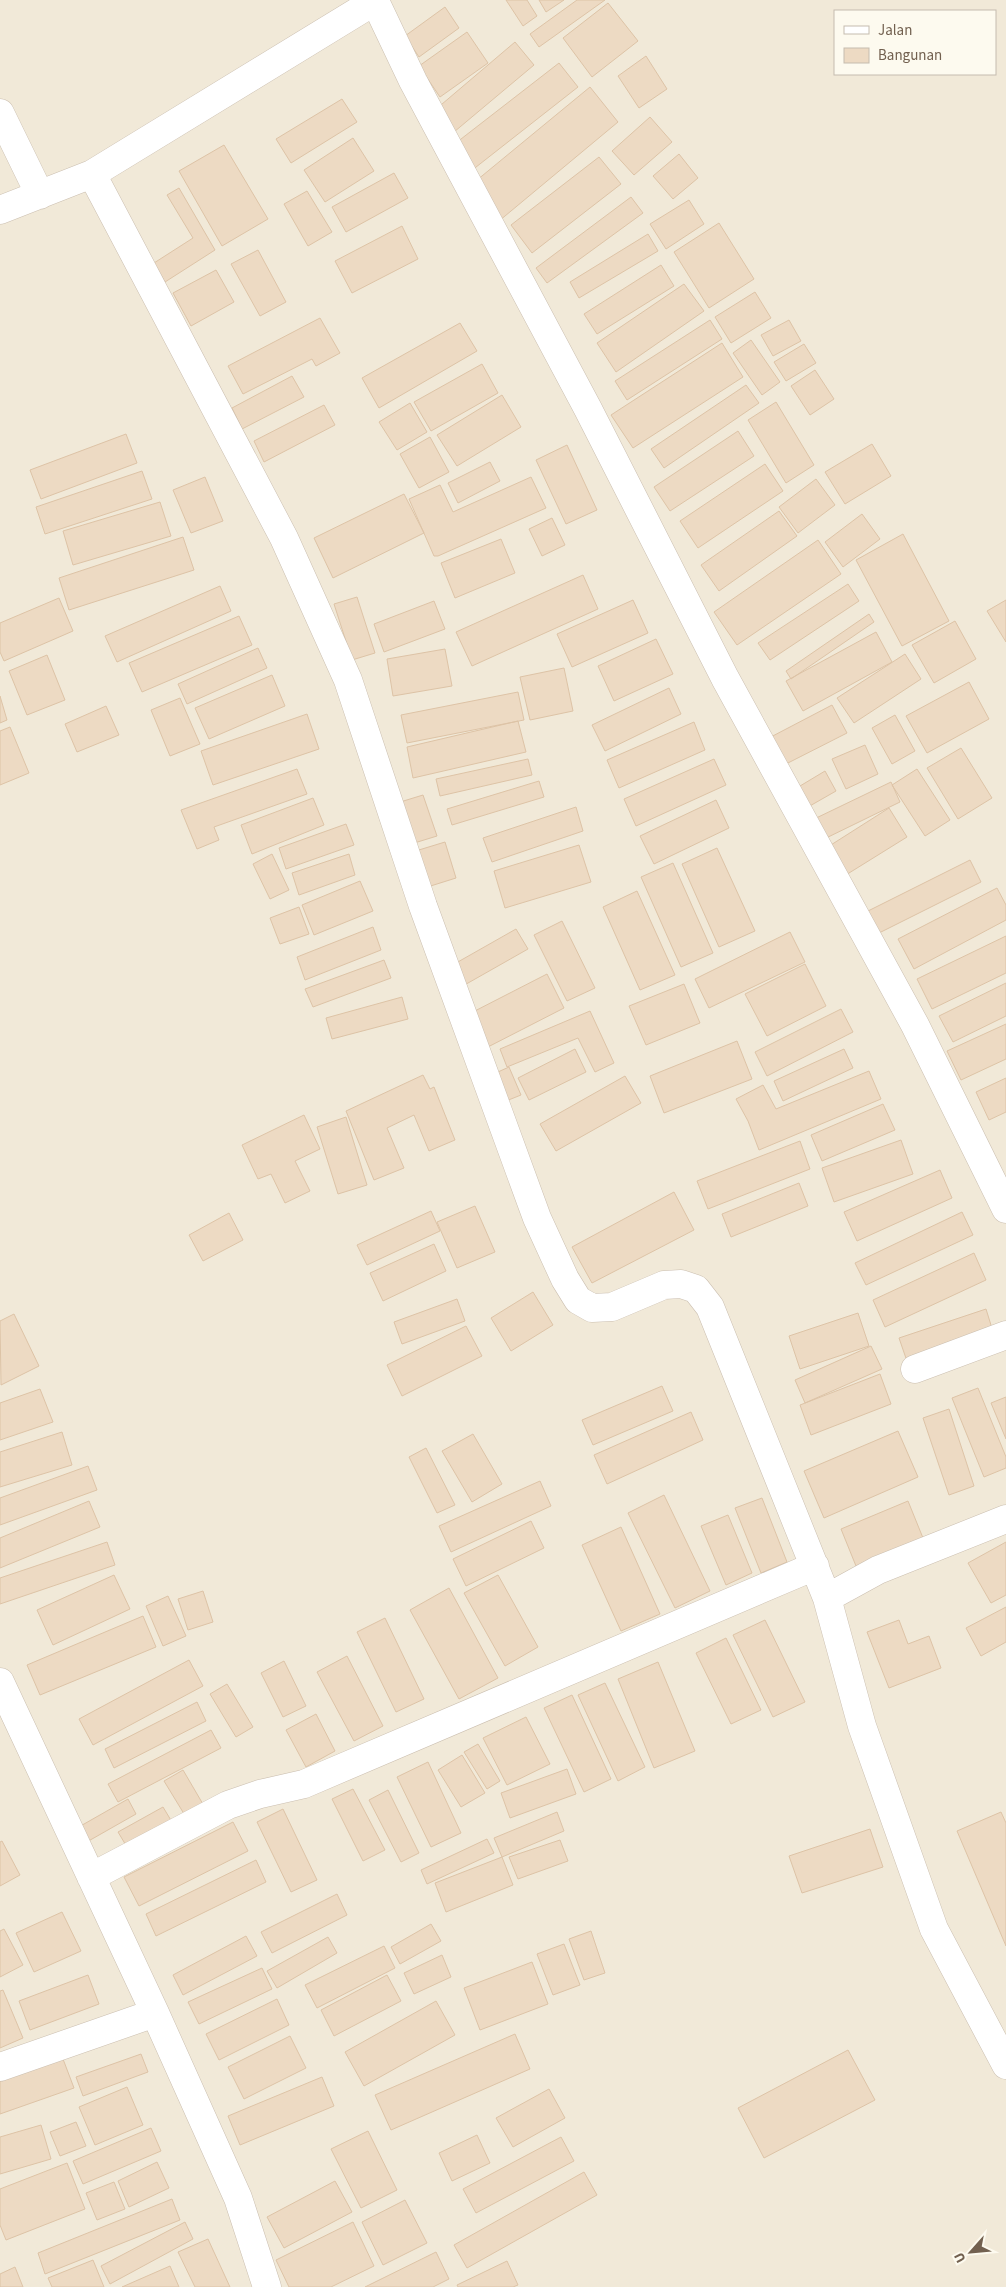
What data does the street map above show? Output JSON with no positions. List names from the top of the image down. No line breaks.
{"legend":["Jalan","Bangunan"],"north":"bottom left"}
